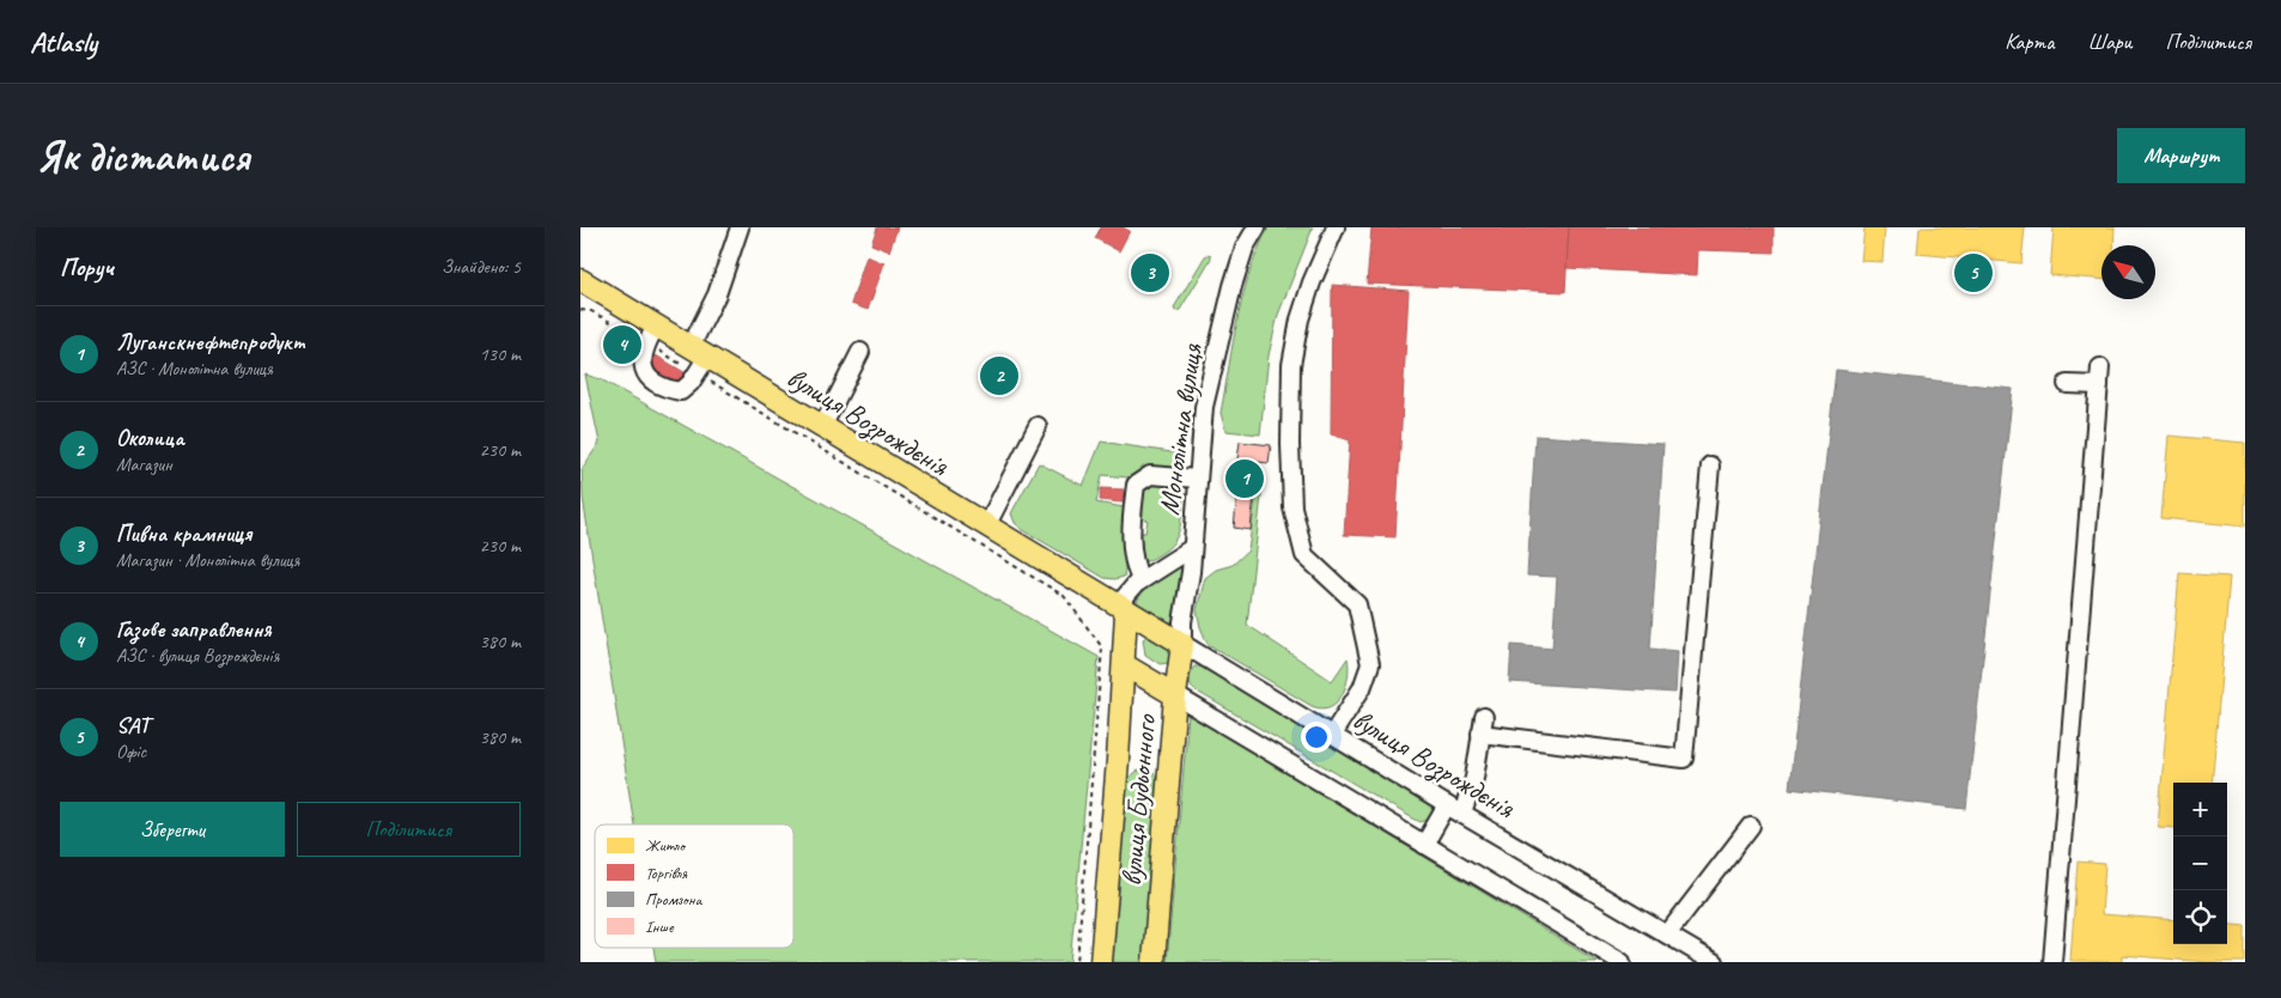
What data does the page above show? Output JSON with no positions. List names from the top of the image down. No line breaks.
{"streets":{"main road":["вулиця Возрождєнія","вулиця Будьонного"],"street":["Монолітна вулиця"]},"crossings":[["вулиця Возрождєнія","Монолітна вулиця"],["вулиця Возрождєнія","вулиця Будьонного"],["Монолітна вулиця","вулиця Будьонного"]],"legend":["Житло","Торгівля","Промзона","Інше"],"north":"top left","page":{"header":"Atlasly","nav":["Карта","Шари","Поділитися"],"buttons":["Маршрут",["Зберегти","Поділитися"]],"title":"Як дістатися","heading":["Поруч","Знайдено: 5"],"pins":["3","5","4","2","1"],"list":[{"mark":"1","name":"Луганскнефтепродукт","note":"АЗС · Монолітна вулиця","value":"130 m"},{"mark":"2","name":"Околица","note":"Магазин","value":"230 m"},{"mark":"3","name":"Пивна крамниця","note":"Магазин · Монолітна вулиця","value":"230 m"},{"mark":"4","name":"Газове заправлення","note":"АЗС · вулиця Возрождєнія","value":"380 m"},{"mark":"5","name":"SAT","note":"Офіс","value":"380 m"}],"map_buttons":["+","−"]}}
